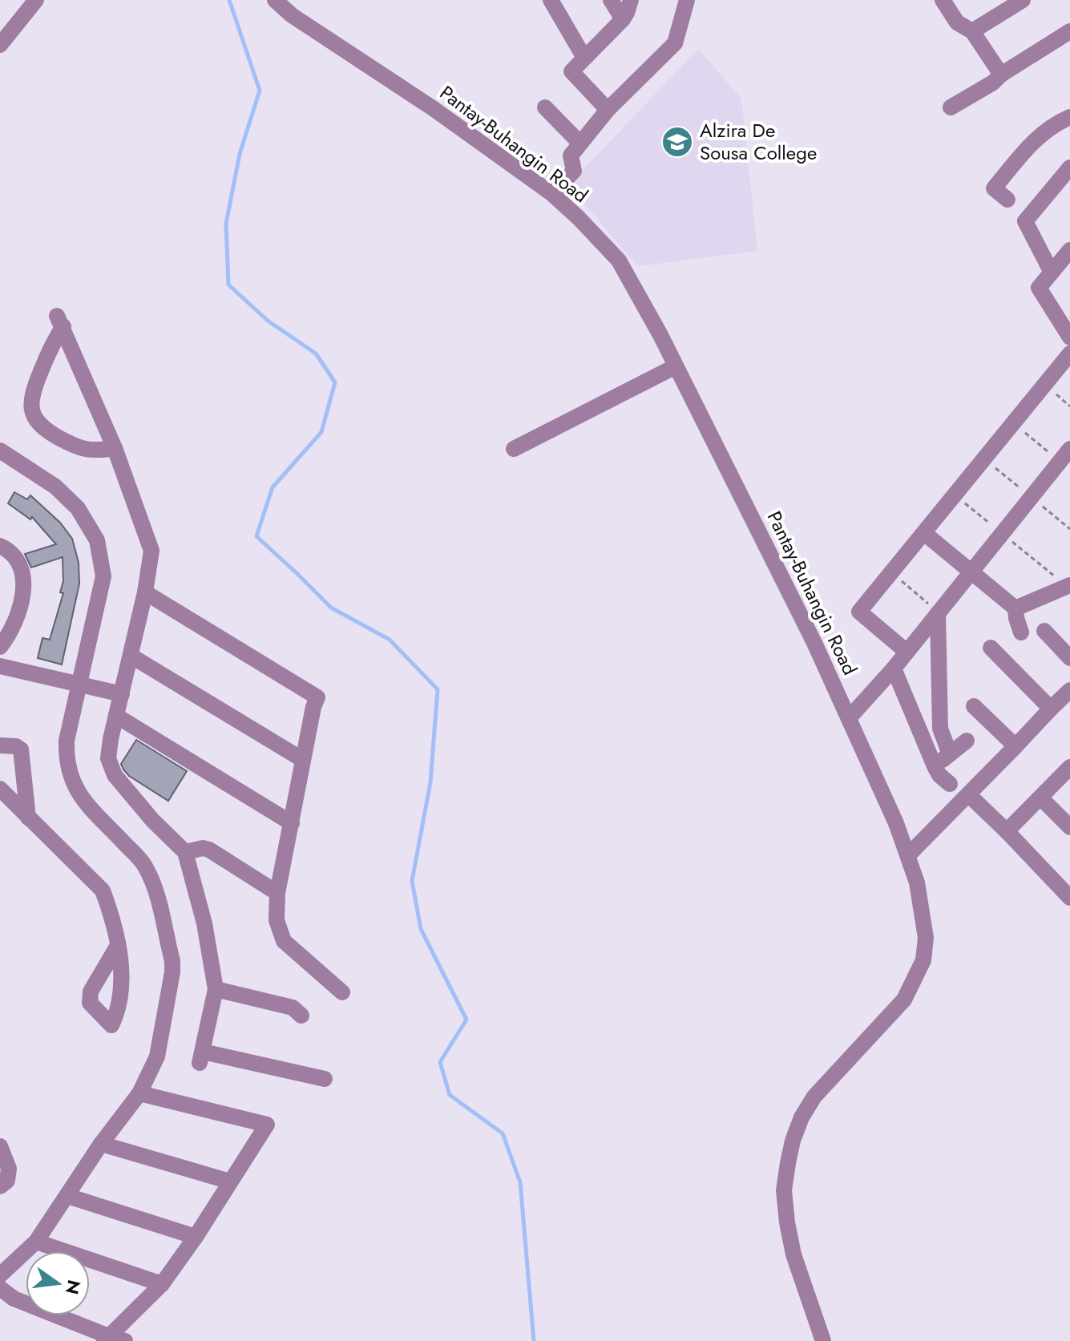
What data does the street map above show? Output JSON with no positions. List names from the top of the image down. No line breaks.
{"streets":{"street":["Pantay-Buhangin Road"]},"places":{"school or university":["Alzira De Sousa College"]},"north":"right"}
